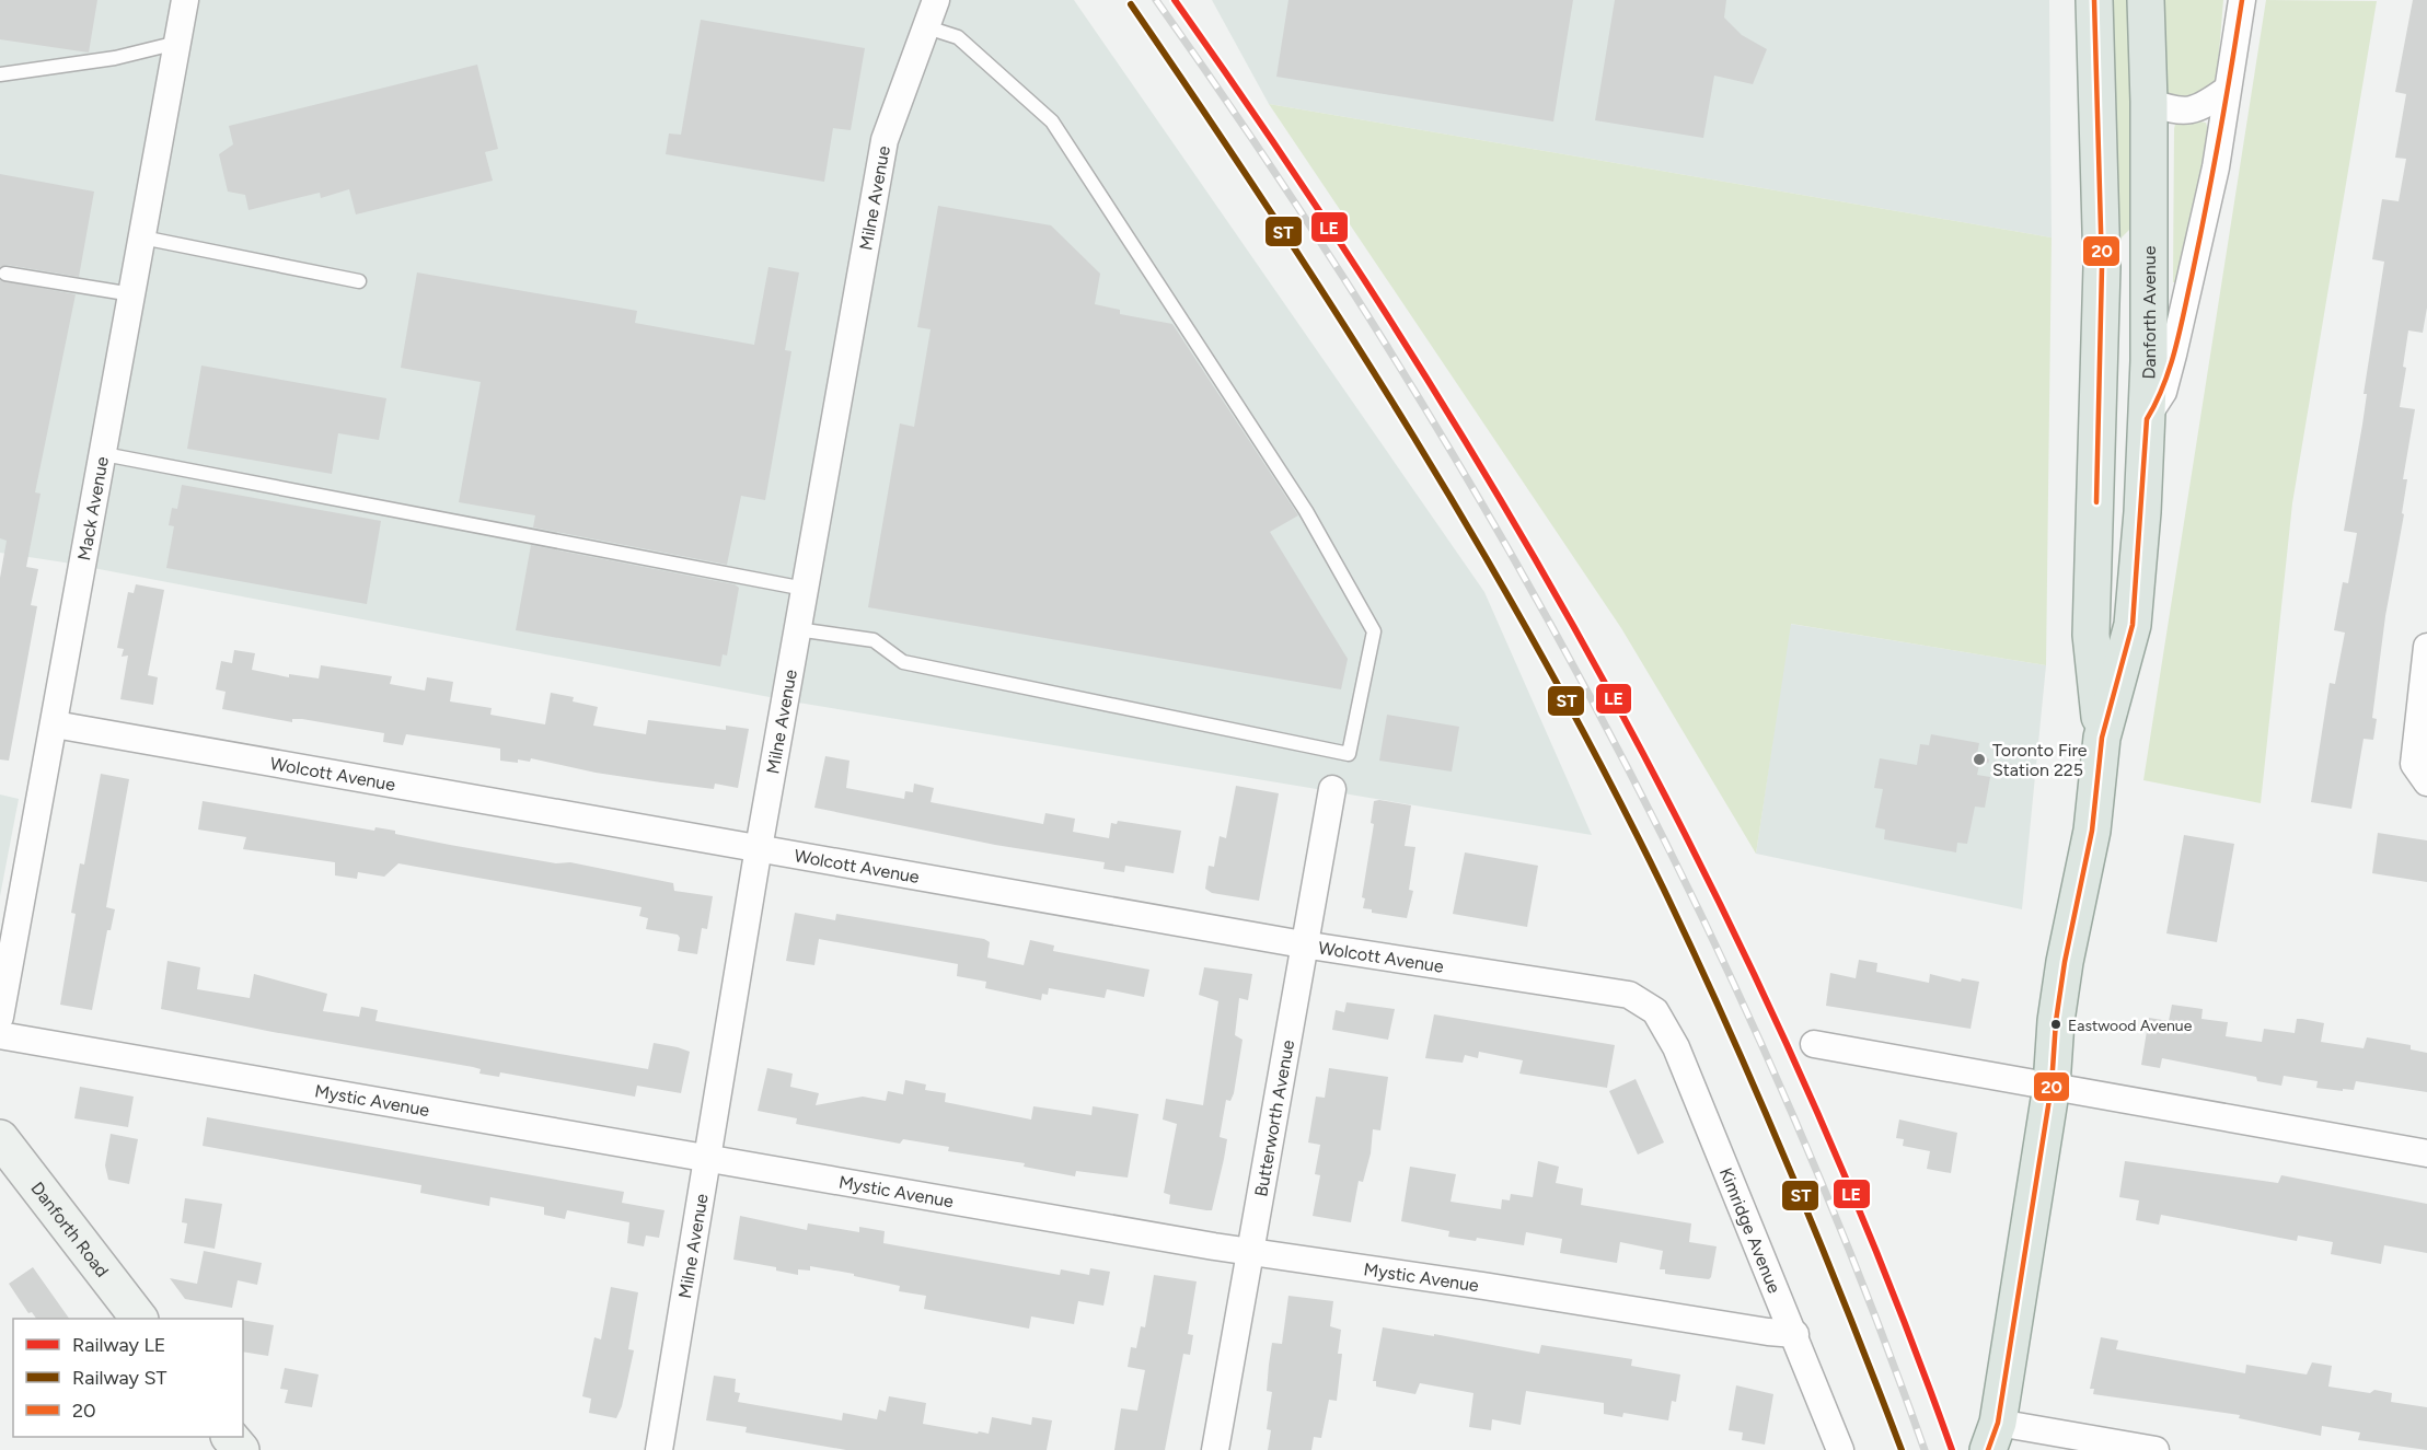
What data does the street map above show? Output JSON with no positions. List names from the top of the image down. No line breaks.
{"streets":{"main road":["Danforth Avenue","Danforth Road"],"street":["Milne Avenue","Mack Avenue","Wolcott Avenue","Mystic Avenue","Butterworth Avenue","Kimridge Avenue"]},"crossings":[["Milne Avenue","Wolcott Avenue"],["Milne Avenue","Mystic Avenue"],["Mack Avenue","Wolcott Avenue"],["Wolcott Avenue","Butterworth Avenue"],["Wolcott Avenue","Kimridge Avenue"],["Mystic Avenue","Butterworth Avenue"],["Mystic Avenue","Kimridge Avenue"]],"places":["Toronto Fire Station 225","Eastwood Avenue"],"lines":["rail line LE","transit line 20","rail line ST"],"legend":["Railway LE","Railway ST","20"]}
